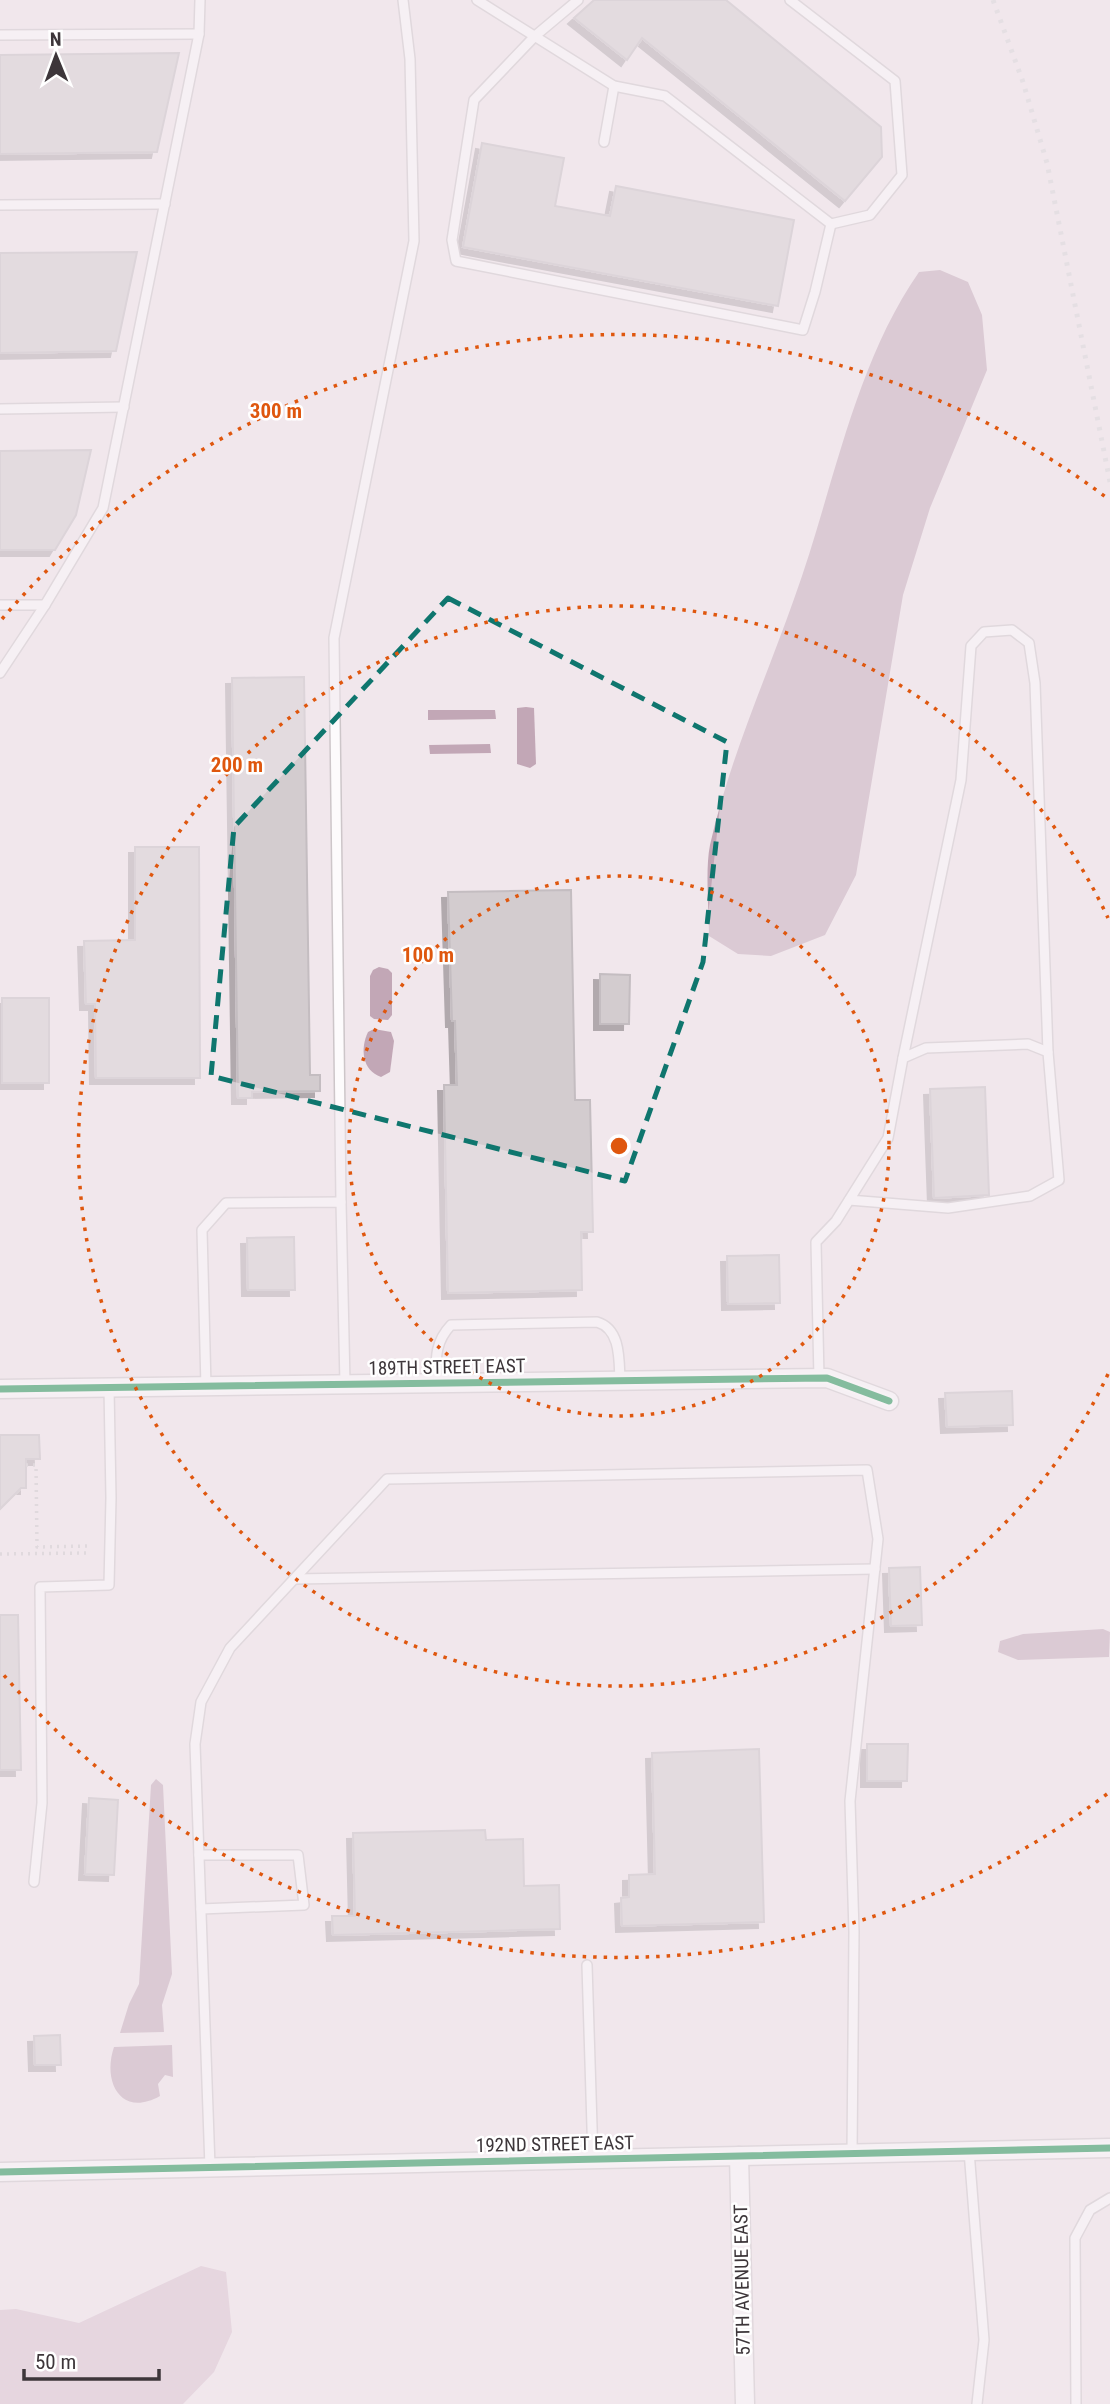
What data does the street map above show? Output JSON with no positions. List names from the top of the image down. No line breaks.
{"streets":{"street":["189TH STREET EAST","192ND STREET EAST","57TH AVENUE EAST"]},"crossings":[["192ND STREET EAST","57TH AVENUE EAST"]],"scale_bar":"50 m","north":"top","rings":["300 m","200 m","100 m"]}
